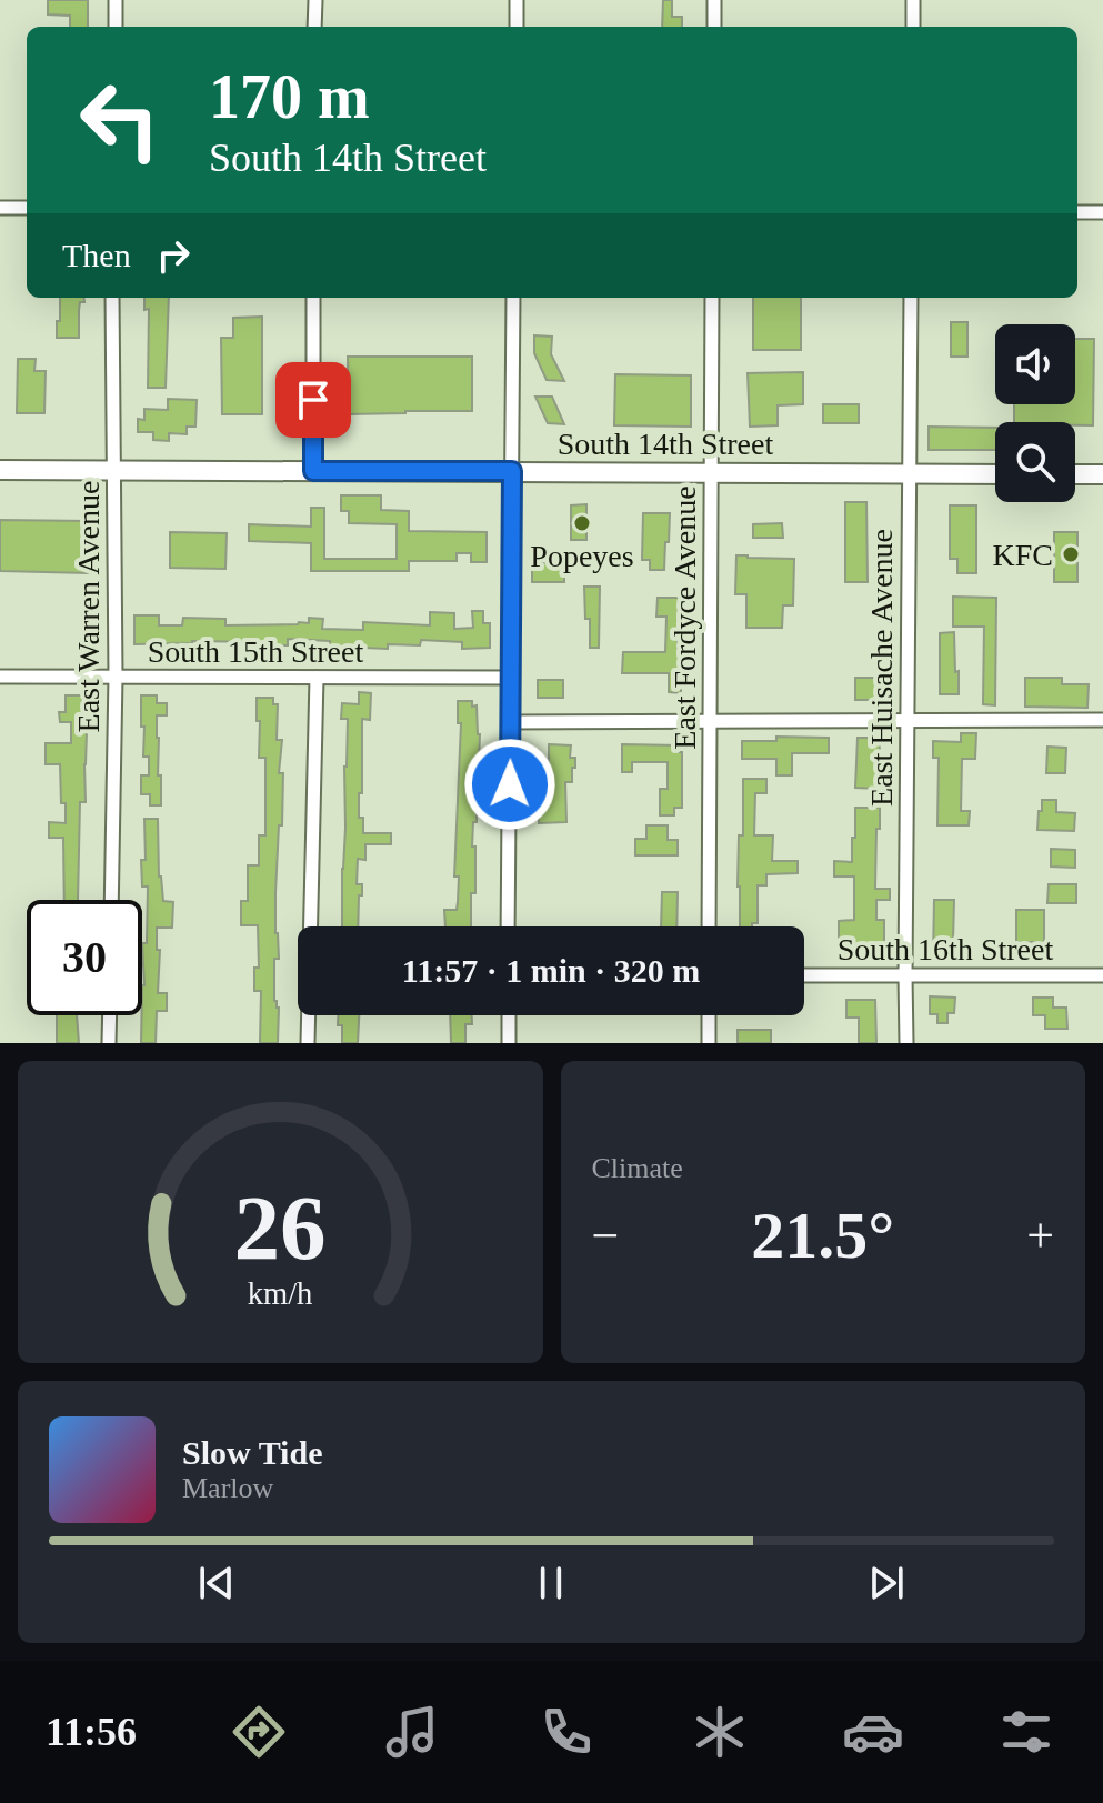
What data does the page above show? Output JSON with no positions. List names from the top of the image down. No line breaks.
{"streets":{"main road":["South 14th Street"],"street":["East Warren Avenue","East Fordyce Avenue","South 15th Street","East Huisache Avenue","South 16th Street"]},"crossings":[["South 14th Street","East Warren Avenue"],["South 14th Street","East Fordyce Avenue"],["South 14th Street","East Huisache Avenue"],["East Warren Avenue","South 15th Street"],["East Huisache Avenue","South 16th Street"]],"places":["Popeyes","KFC"],"page":{"turn":["170 m","South 14th Street"],"then":"Then","limit":"30","trip":"11:57 · 1 min · 320 m","tile":"Climate","heat":["−","21.5°","+"],"song":["Slow Tide","Marlow"],"tabs":"11:56","gauge":["26","km/h"]}}
